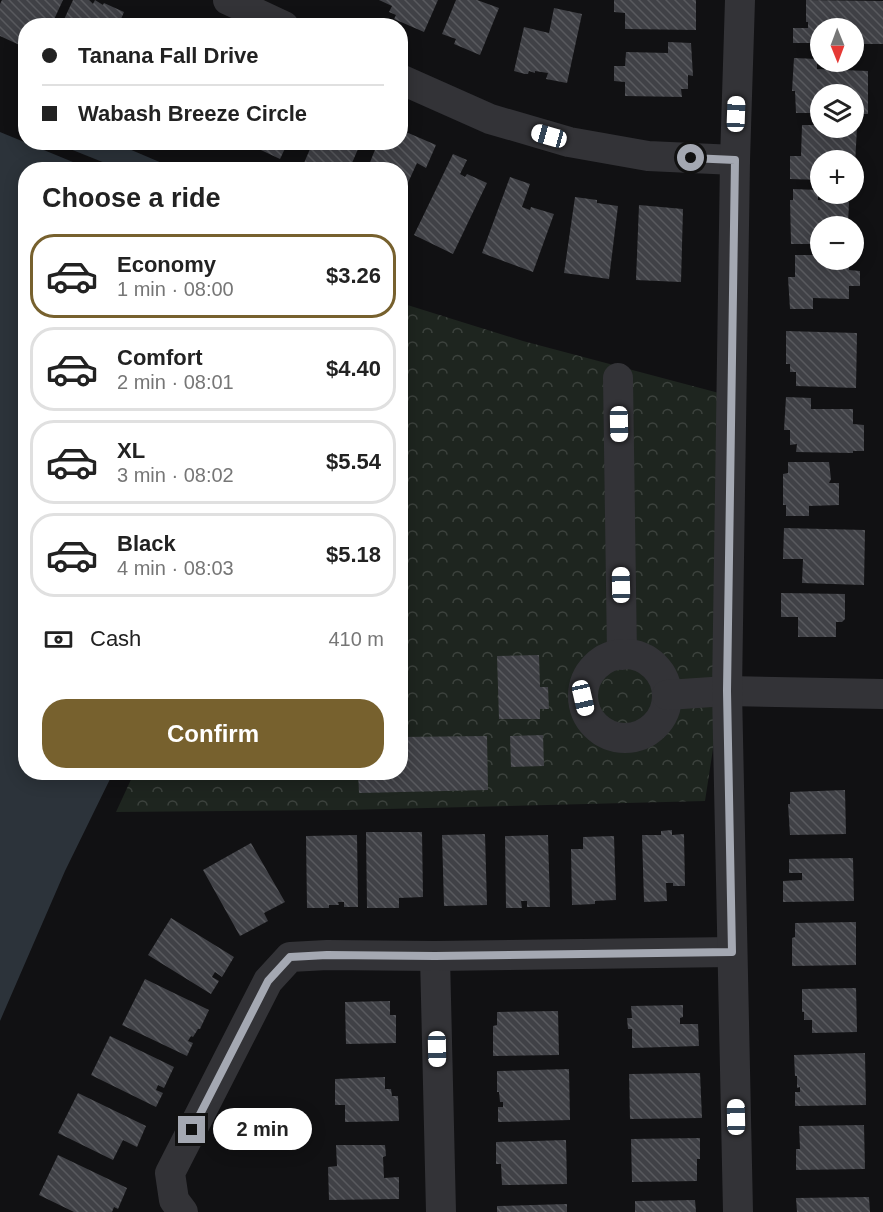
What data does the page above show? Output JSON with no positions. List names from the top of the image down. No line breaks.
{"north":"bottom","page":{"map_buttons":["+","−"],"banner":["Tanana Fall Drive","Wabash Breeze Circle"],"heading":"Choose a ride","list":[{"name":"Economy","note":"1 min · 08:00","value":"$3.26"},{"name":"Comfort","note":"2 min · 08:01","value":"$4.40"},{"name":"XL","note":"3 min · 08:02","value":"$5.54"},{"name":"Black","note":"4 min · 08:03","value":"$5.18"}],"pay":["Cash","410 m"],"buttons":"Confirm","bubble":"2 min"}}
